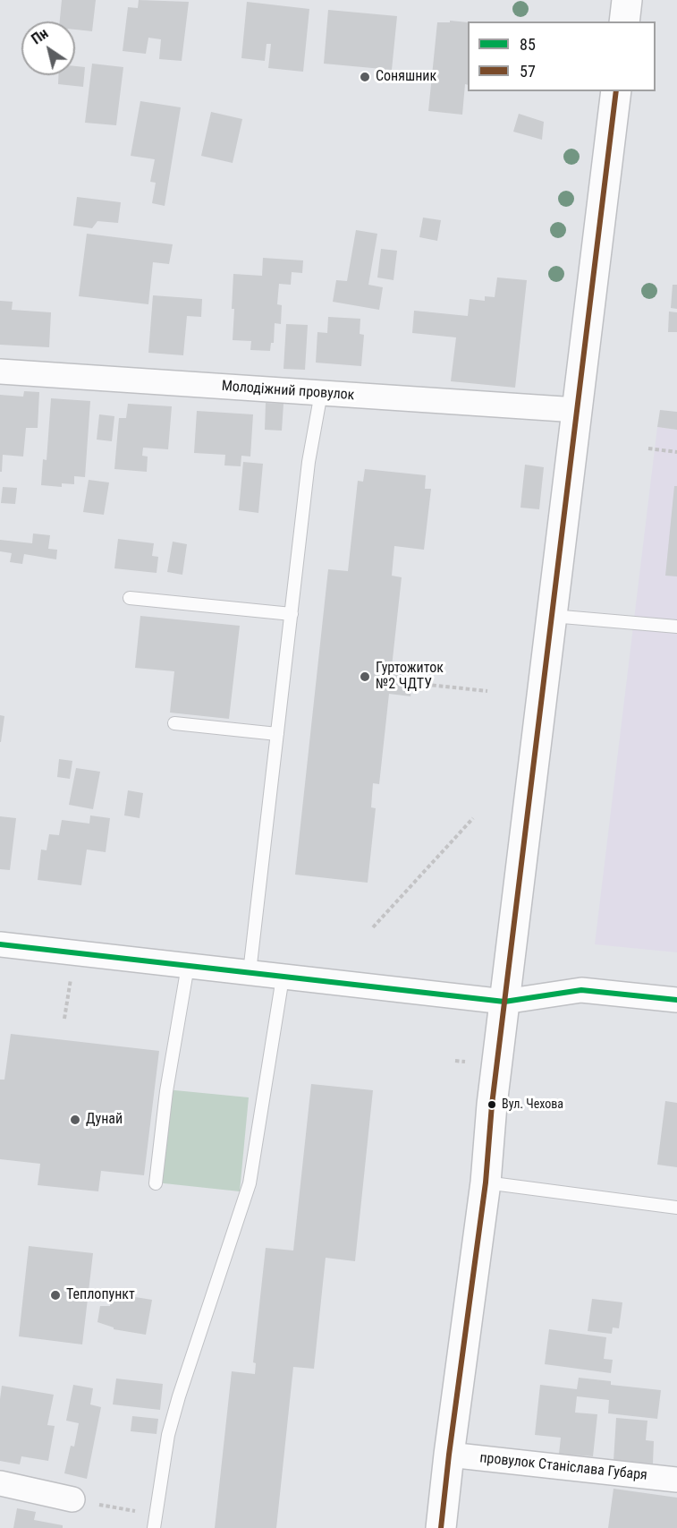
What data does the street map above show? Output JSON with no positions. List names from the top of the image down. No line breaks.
{"streets":{"street":["Молодіжний провулок","провулок Станіслава Губаря"]},"places":["Соняшник","Гуртожиток №2 ЧДТУ","Вул. Чехова","Дунай","Теплопункт"],"lines":["transit line 57","transit line 85"],"legend":["85","57"],"north":"top left"}
